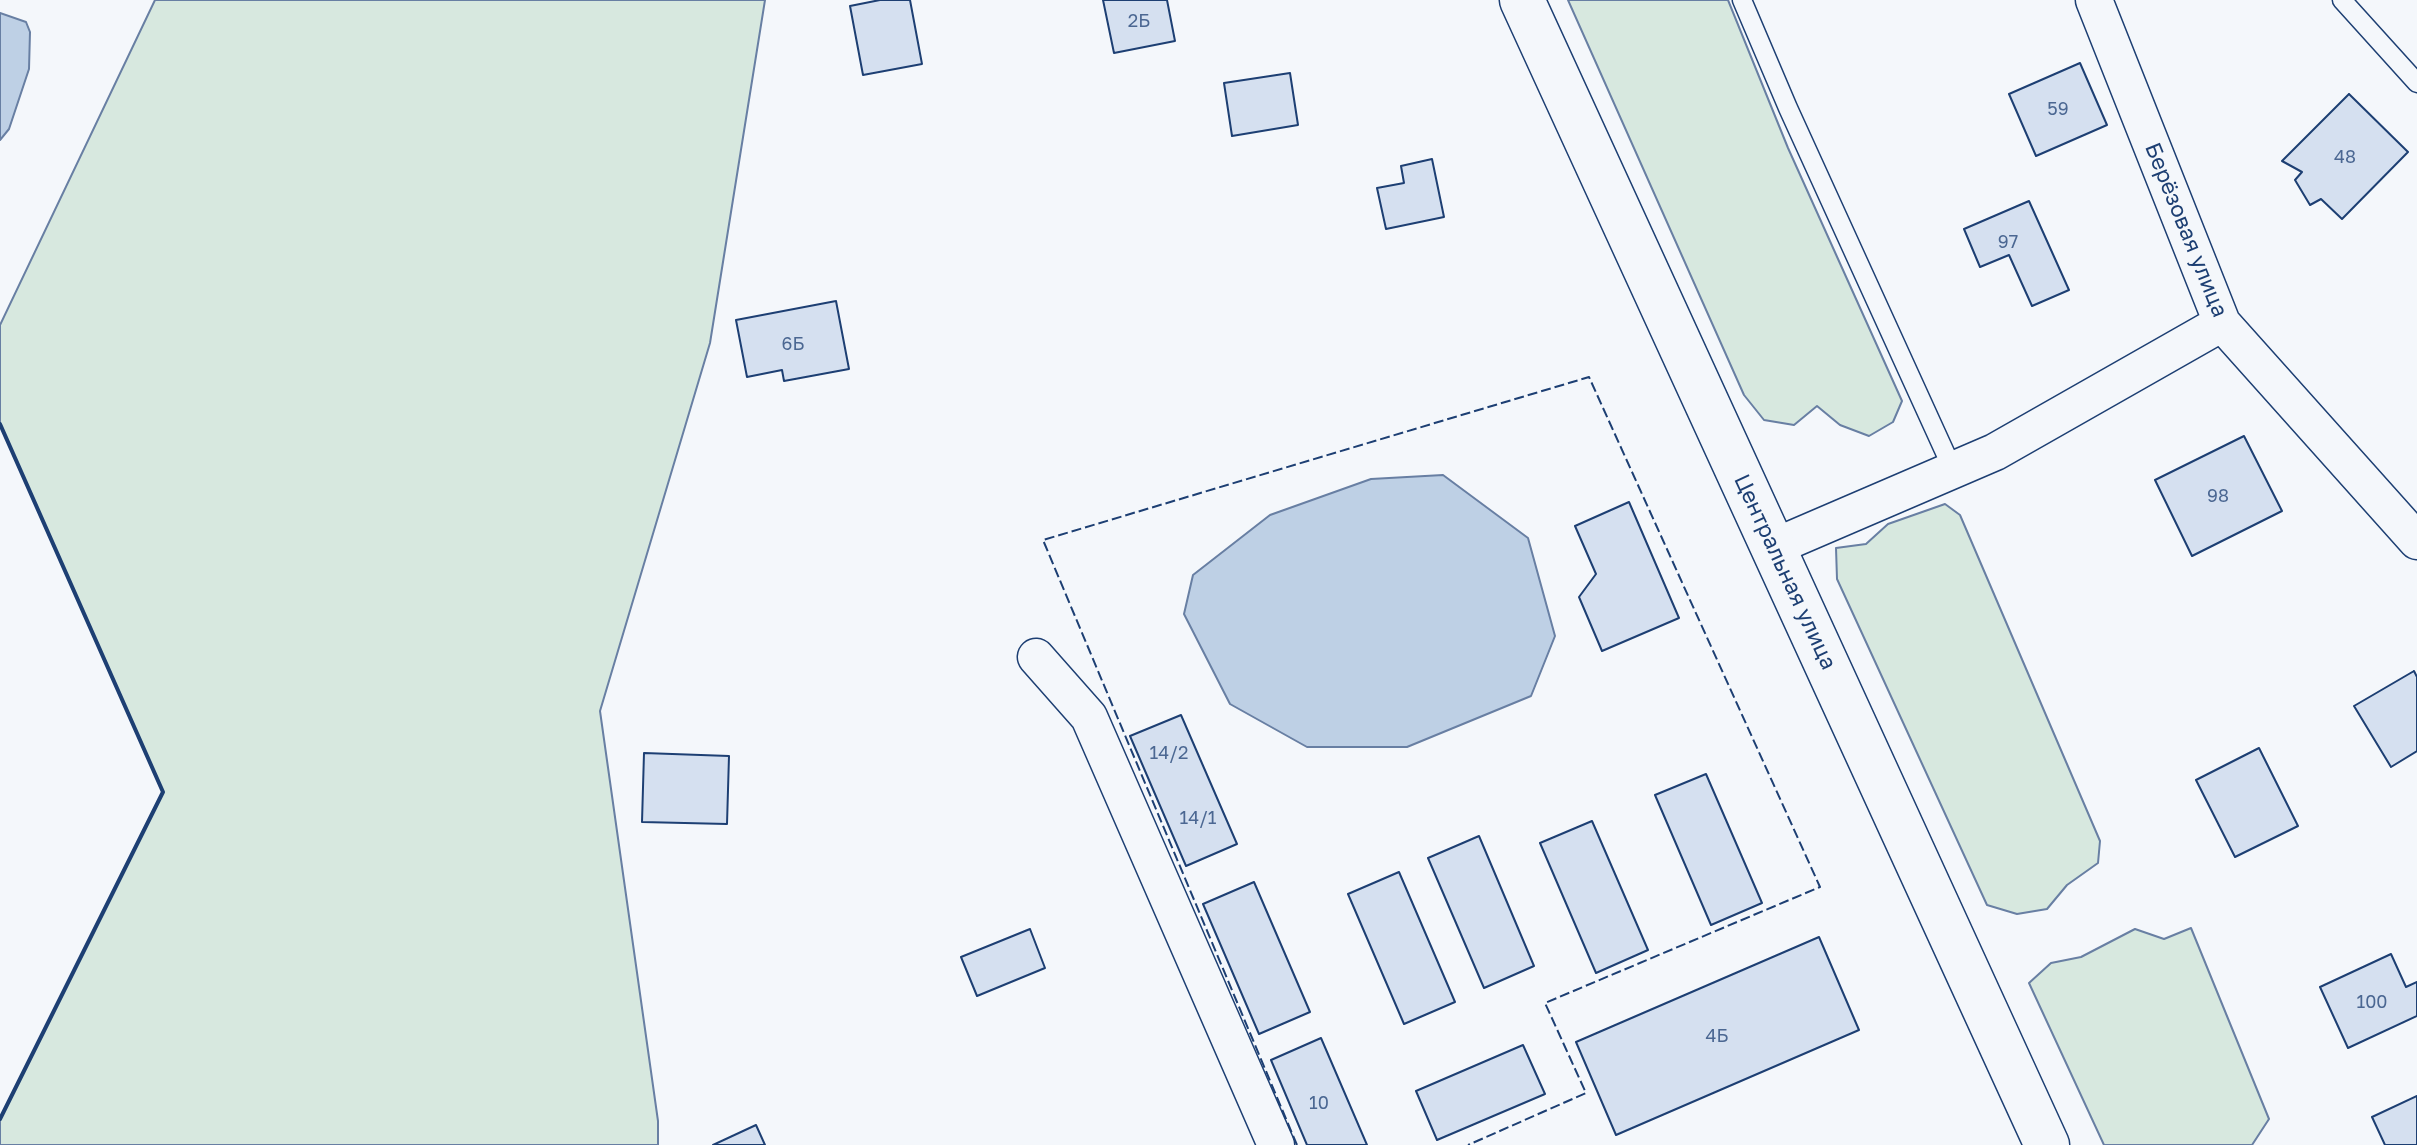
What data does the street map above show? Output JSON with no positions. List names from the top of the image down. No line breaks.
{"streets":{"main road":["Центральная улица"],"street":["Берёзовая улица"]},"house_numbers":["2Б","59","48","97","6Б","98","14/2","14/1","100","4Б","10"]}
